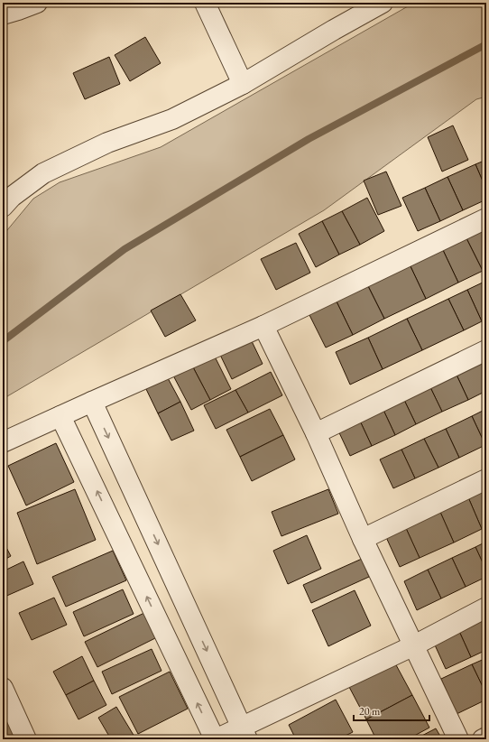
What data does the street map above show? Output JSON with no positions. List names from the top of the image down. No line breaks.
{"scale_bar":"20 m"}
